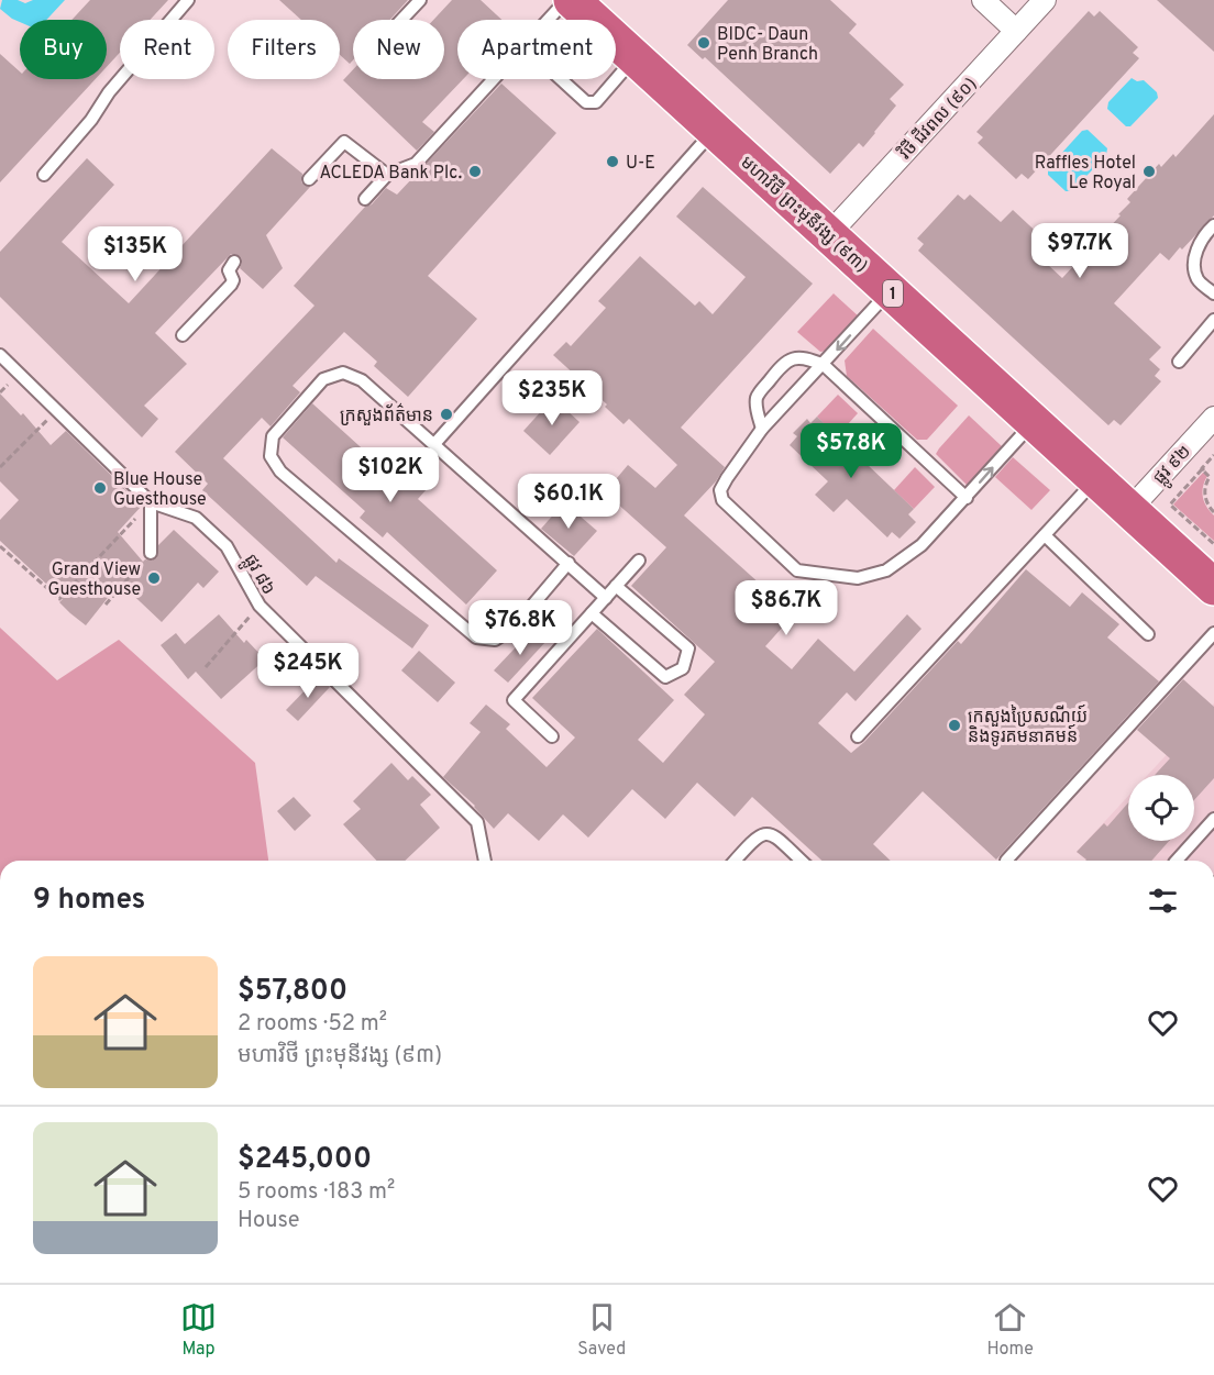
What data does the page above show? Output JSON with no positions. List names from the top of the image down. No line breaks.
{"streets":{"highway":["មហាវិថី ព្រះមុនីវង្ស (៩៣)","1"],"street":["វិថី ជីវពល (៩០)","ផ្លូវ ៩២"],"lane":["ផ្លូវ ៨៦"]},"crossings":[["វិថី ជីវពល (៩០)","មហាវិថី ព្រះមុនីវង្ស (៩៣)"],["មហាវិថី ព្រះមុនីវង្ស (៩៣)","ផ្លូវ ៩២"]],"places":["BIDC- Daun Penh Branch","U-E","ACLEDA Bank Plc.","Raffles Hotel Le Royal","ក្រសួងព័ត៌មាន","Blue House Guesthouse","Grand View Guesthouse","ក្រសួងប្រៃសណីយ៍ និងទូរគមនាគមន៍"],"page":{"chip":["Buy","Rent","Filters","New","Apartment"],"price":["$97.7K","$135K","$235K","$57.8K","$102K","$60.1K","$86.7K","$76.8K","$245K"],"heading":"9 homes","list":[{"name":"$57,800","note":"2 rooms · 52 m² · មហាវិថី ព្រះមុនីវង្ស (៩៣)"},{"name":"$245,000","note":"5 rooms · 183 m² · House"}],"tabs":["Map","Saved","Home"]}}
